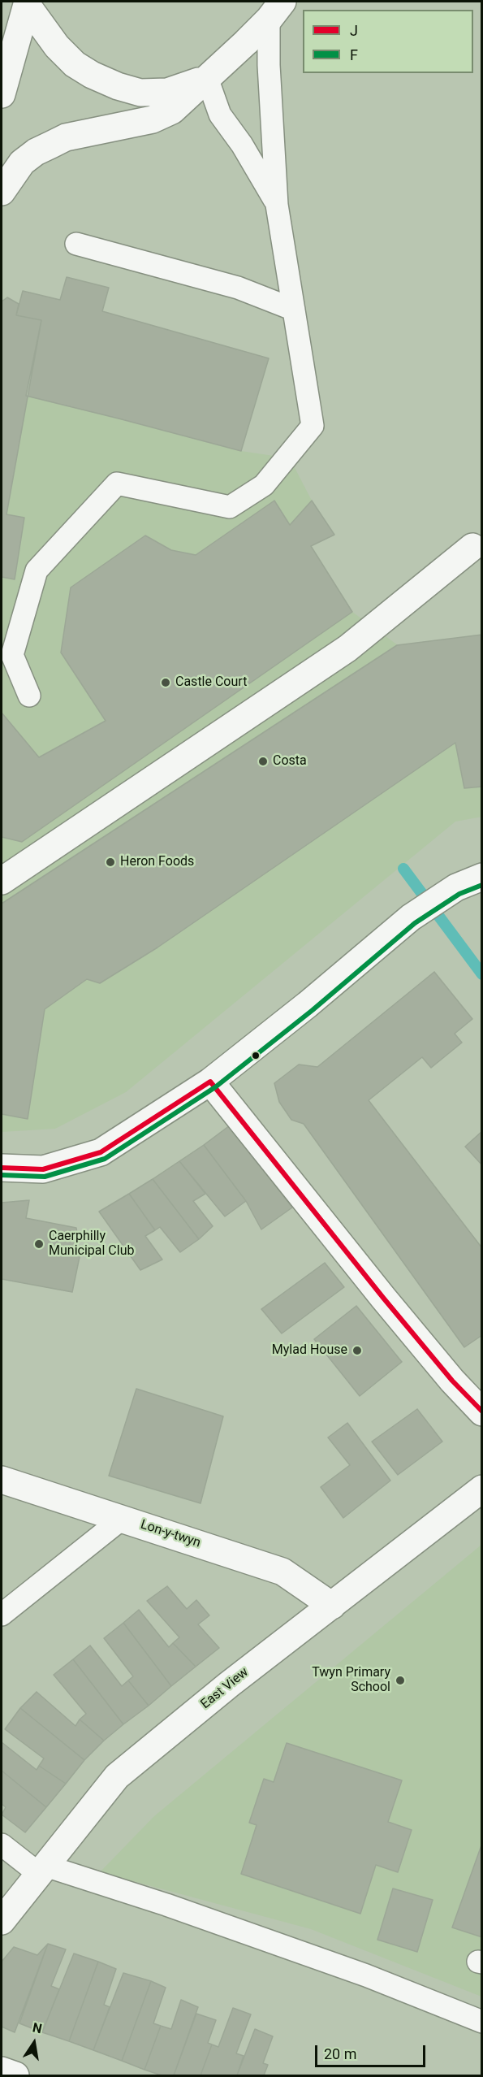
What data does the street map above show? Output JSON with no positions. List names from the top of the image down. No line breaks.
{"streets":{"street":["Lon-y-twyn","East View"]},"crossings":[["Lon-y-twyn","East View"]],"places":["Castle Court","Costa","Heron Foods","Caerphilly Municipal Club","Mylad House","Twyn Primary School"],"lines":["transit line F","transit line J"],"legend":["J","F"],"scale_bar":"20 m","north":"top"}
